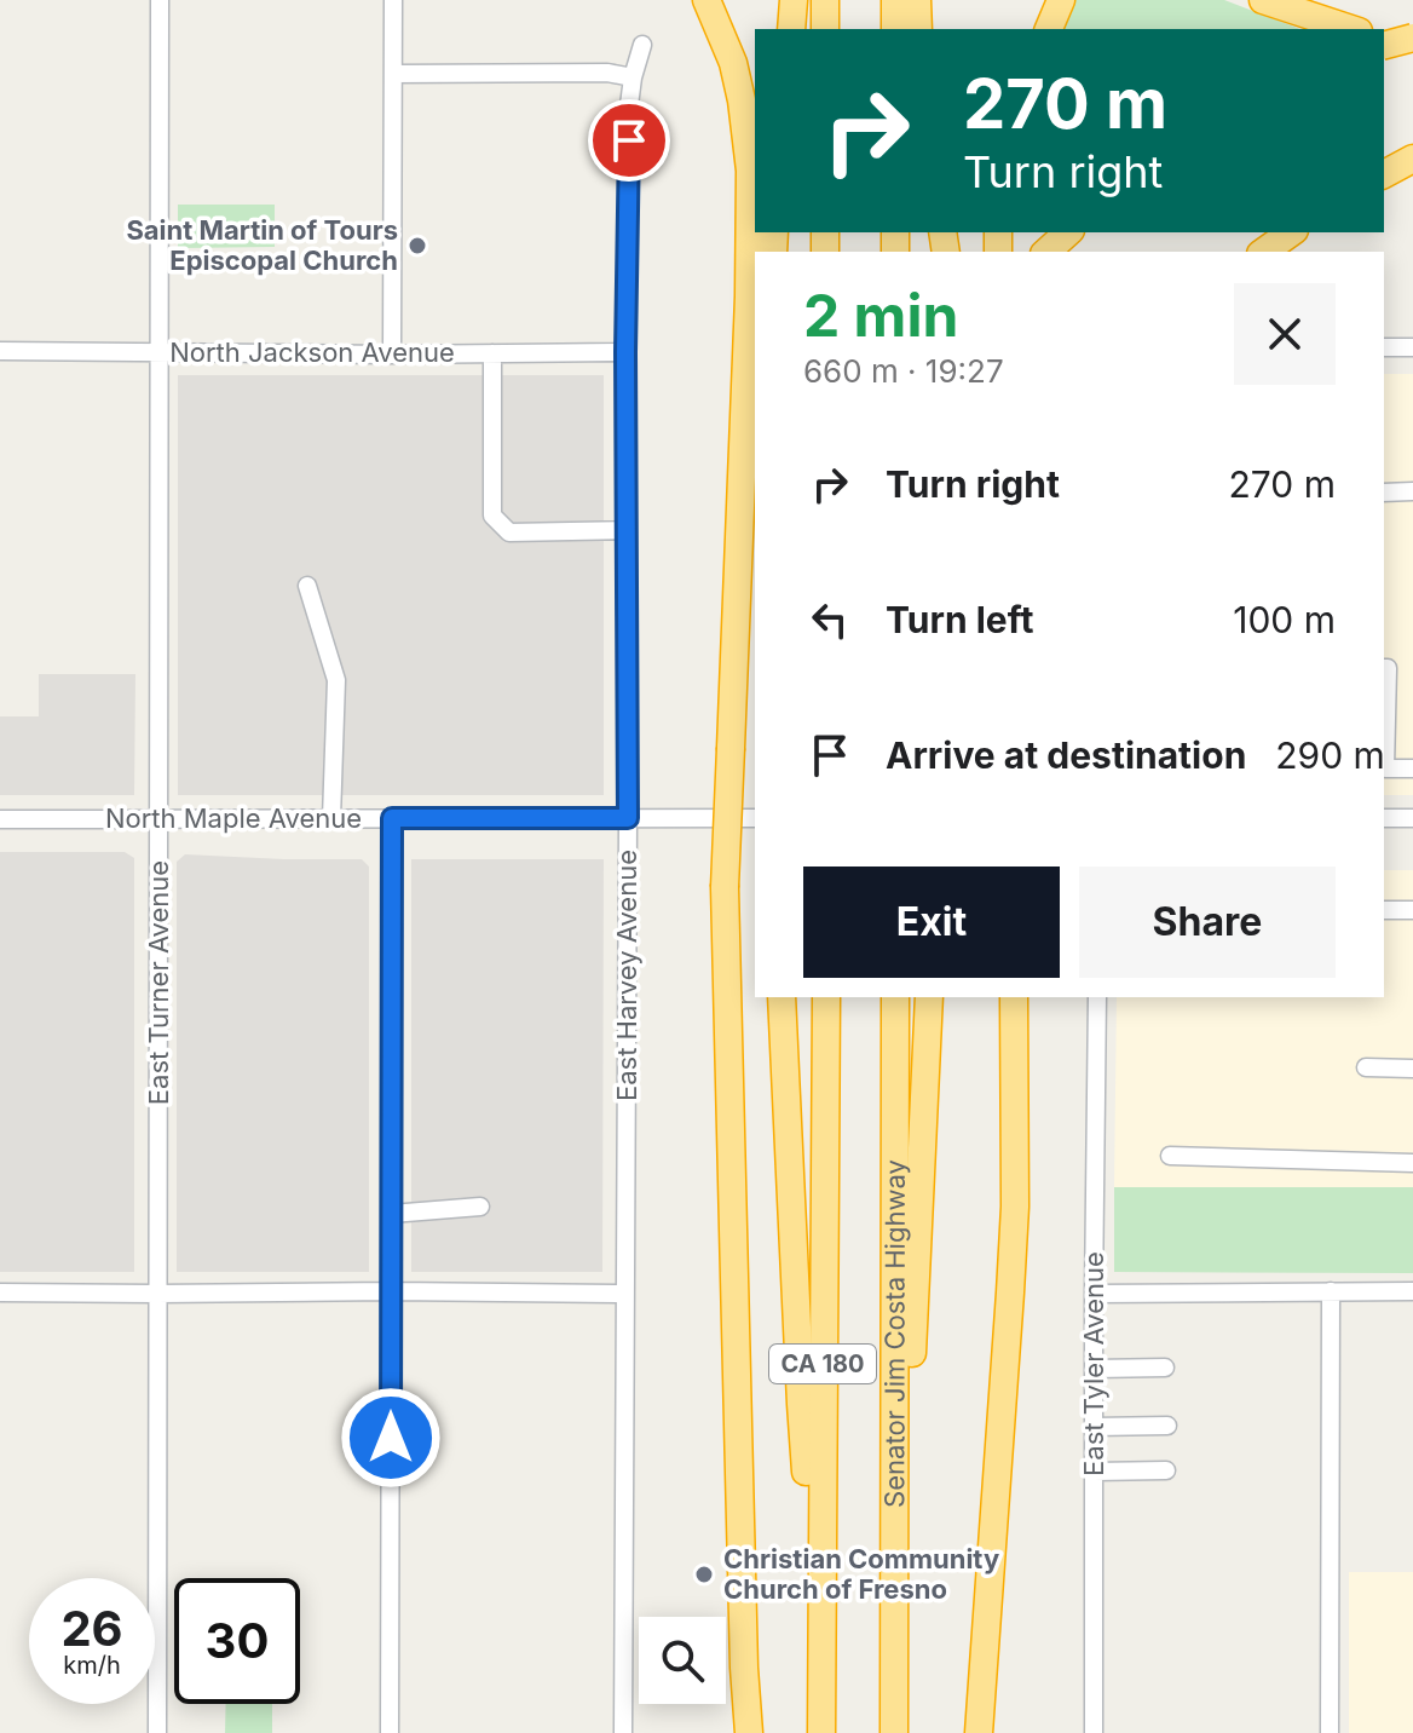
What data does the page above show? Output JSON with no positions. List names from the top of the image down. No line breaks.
{"streets":{"highway":["Senator Jim Costa Highway","CA 180"],"street":["North Jackson Avenue","North Maple Avenue","East Harvey Avenue","East Turner Avenue","East Tyler Avenue"]},"crossings":[["North Jackson Avenue","East Harvey Avenue"],["North Jackson Avenue","East Turner Avenue"],["North Maple Avenue","East Harvey Avenue"],["North Maple Avenue","East Turner Avenue"]],"places":["Saint Martin of Tours Episcopal Church","Christian Community Church of Fresno"],"page":{"turn":["270 m","Turn right"],"heading":["2 min","660 m · 19:27"],"list":[{"name":"Turn right","value":"270 m"},{"name":"Turn left","value":"100 m"},{"name":"Arrive at destination","value":"290 m"}],"buttons":["Exit","Share"],"speed":"26 km/h","limit":"30"}}
